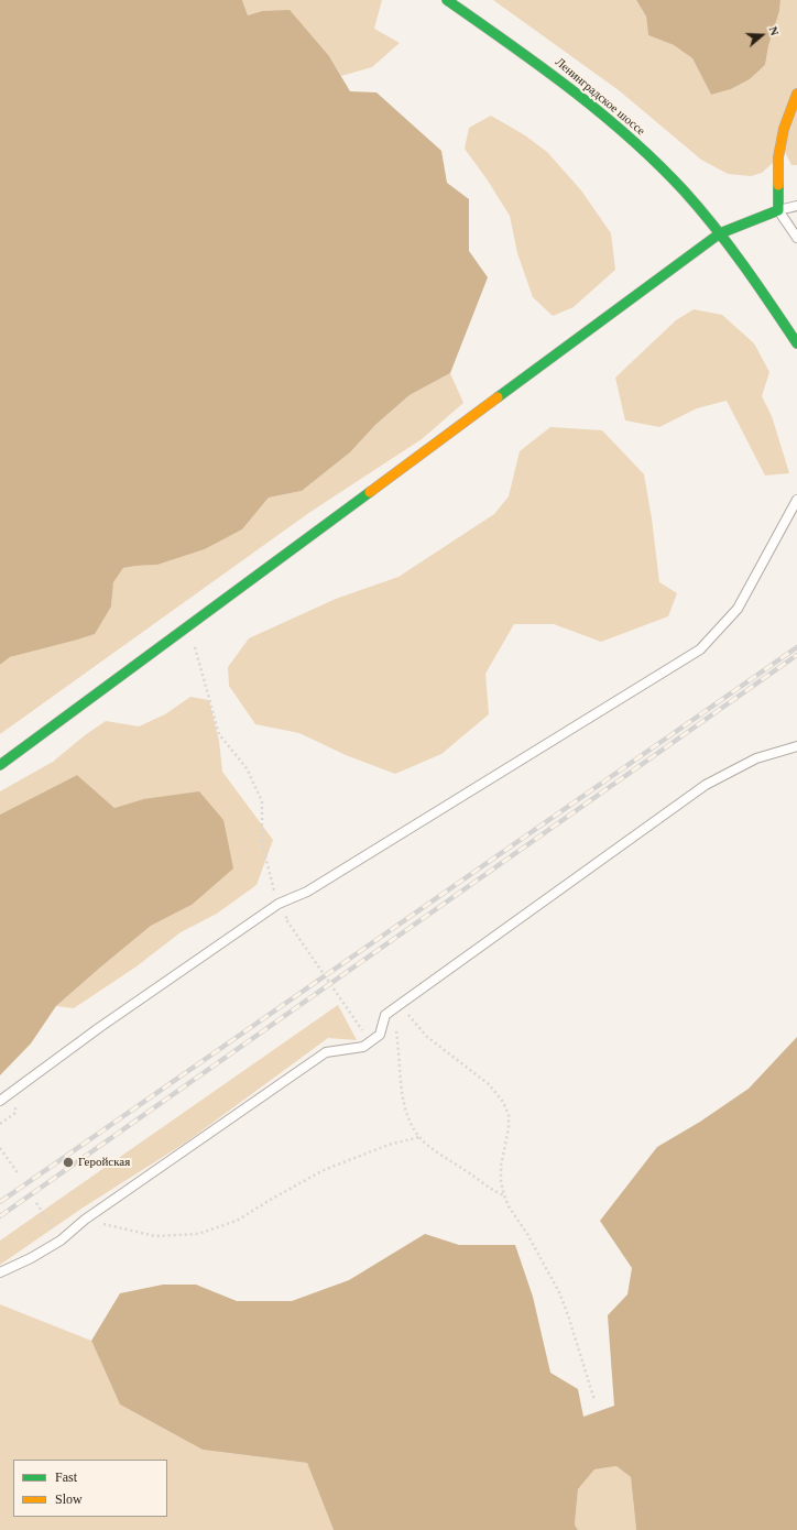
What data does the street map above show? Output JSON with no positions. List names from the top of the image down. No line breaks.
{"streets":{"street":["Ленинградское шоссе"]},"places":["Геройская"],"legend":["Fast","Slow"],"north":"right"}
